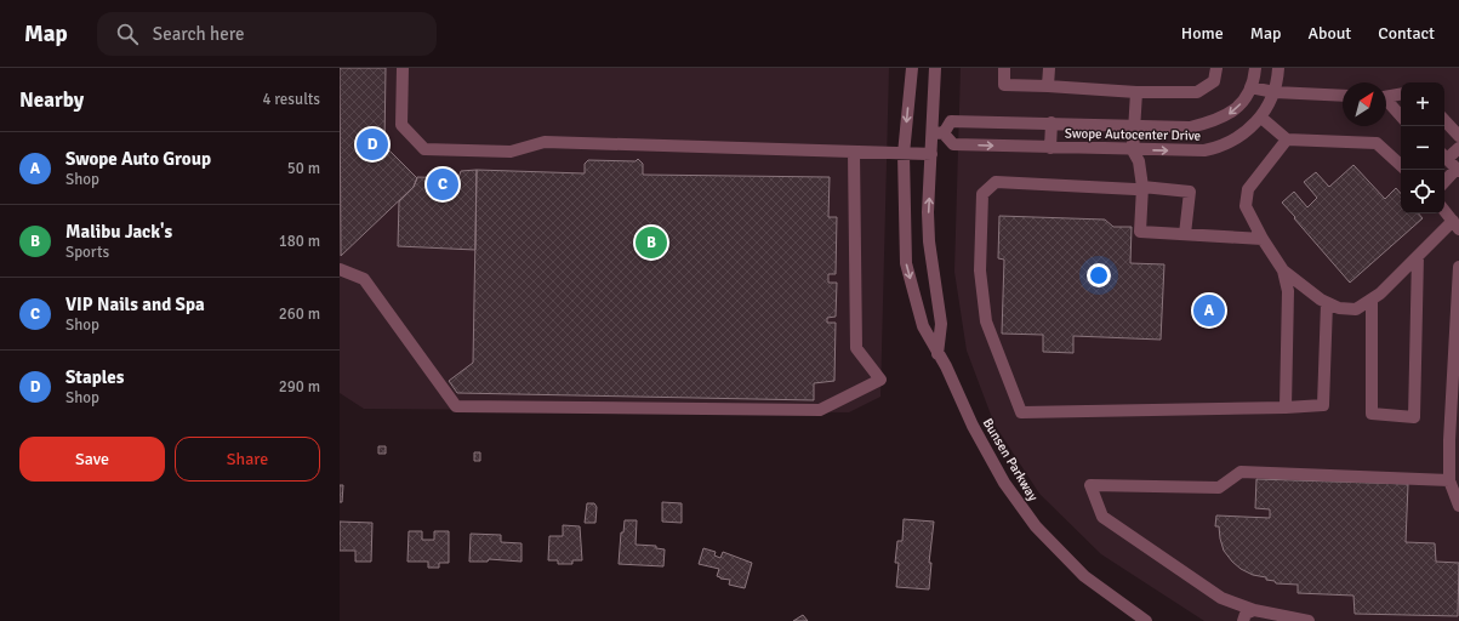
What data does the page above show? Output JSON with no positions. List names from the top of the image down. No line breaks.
{"streets":{"street":["Swope Autocenter Drive","Bunsen Parkway"]},"north":"top right","page":{"header":"Map","search":"Search here","nav":["Home","Map","About","Contact"],"heading":["Nearby","4 results"],"map_buttons":["+","−"],"pins":["D","C","B","A"],"list":[{"mark":"A","name":"Swope Auto Group","note":"Shop","value":"50 m"},{"mark":"B","name":"Malibu Jack's","note":"Sports","value":"180 m"},{"mark":"C","name":"VIP Nails and Spa","note":"Shop","value":"260 m"},{"mark":"D","name":"Staples","note":"Shop","value":"290 m"}],"buttons":["Save","Share"]}}
